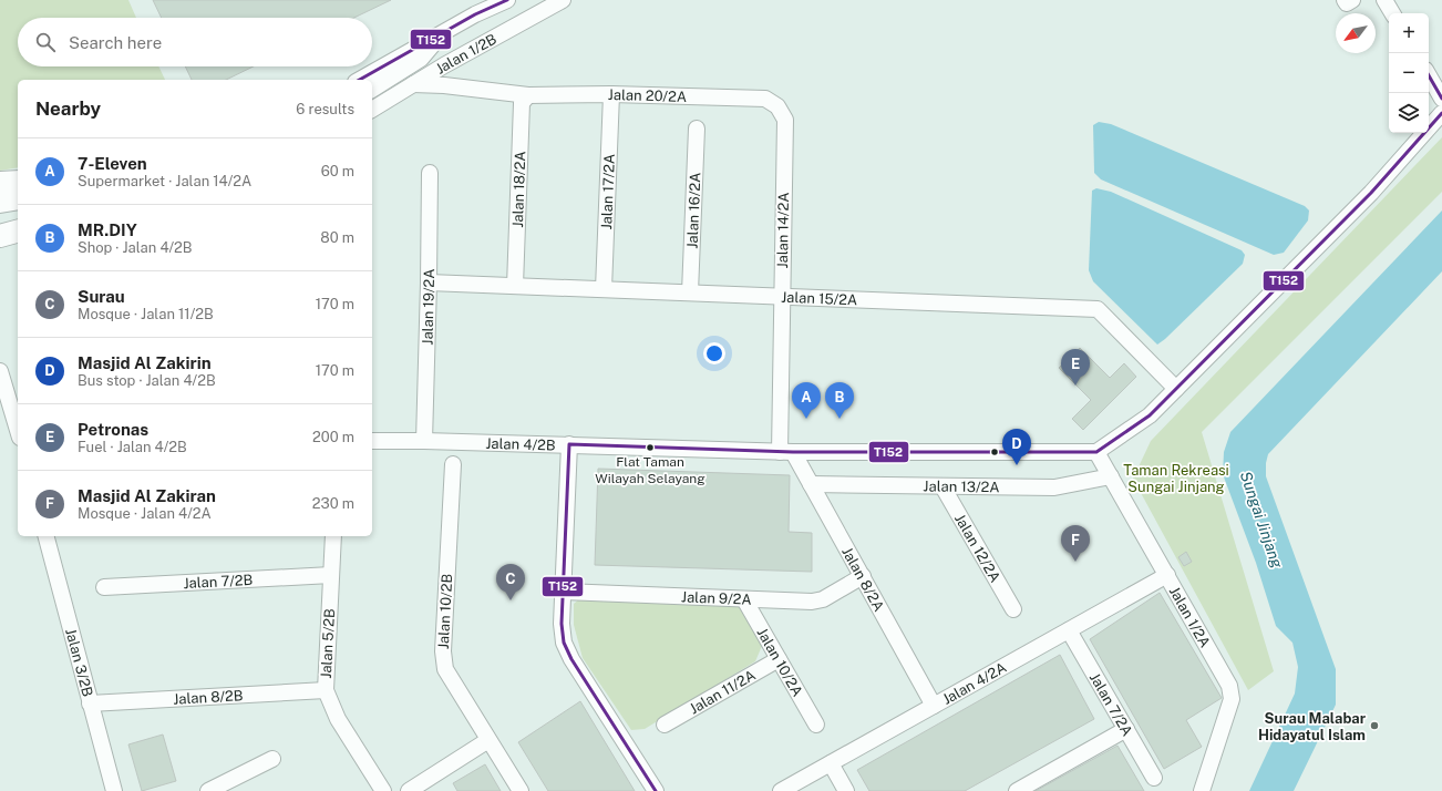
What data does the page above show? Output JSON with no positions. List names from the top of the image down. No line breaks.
{"streets":{"street":["Jalan 1/2B","Jalan 20/2A","Jalan 18/2A","Jalan 17/2A","Jalan 16/2A","Jalan 14/2A","Jalan 15/2A","Jalan 19/2A","Jalan 4/2B","Jalan 13/2A","Jalan 12/2A","Jalan 8/2A","Jalan 7/2B","Jalan 9/2A","Jalan 10/2B","Jalan 1/2A","Jalan 5/2B","Jalan 10/2A","Jalan 3/2B","Jalan 4/2A","Jalan 11/2A","Jalan 8/2B","Jalan 7/2A"]},"crossings":[["Jalan 1/2B","Jalan 20/2A"],["Jalan 20/2A","Jalan 18/2A"],["Jalan 20/2A","Jalan 17/2A"],["Jalan 20/2A","Jalan 14/2A"],["Jalan 18/2A","Jalan 15/2A"],["Jalan 17/2A","Jalan 15/2A"],["Jalan 16/2A","Jalan 15/2A"],["Jalan 14/2A","Jalan 15/2A"],["Jalan 14/2A","Jalan 4/2B"],["Jalan 14/2A","Jalan 8/2A"],["Jalan 15/2A","Jalan 19/2A"],["Jalan 19/2A","Jalan 4/2B"],["Jalan 4/2B","Jalan 8/2A"],["Jalan 4/2B","Jalan 1/2A"],["Jalan 13/2A","Jalan 12/2A"],["Jalan 13/2A","Jalan 8/2A"],["Jalan 13/2A","Jalan 1/2A"],["Jalan 8/2A","Jalan 9/2A"],["Jalan 8/2A","Jalan 4/2A"],["Jalan 7/2B","Jalan 5/2B"],["Jalan 9/2A","Jalan 10/2A"],["Jalan 1/2A","Jalan 4/2A"],["Jalan 5/2B","Jalan 8/2B"],["Jalan 10/2A","Jalan 11/2A"],["Jalan 3/2B","Jalan 8/2B"],["Jalan 4/2A","Jalan 7/2A"]],"water":["Sungai Jinjang"],"parks":["Taman Rekreasi Sungai Jinjang"],"places":["Flat Taman Wilayah Selayang","Surau Malabar Hidayatul Islam"],"lines":["transit line T152"],"north":"bottom left","page":{"map_buttons":["+","−"],"search":"Search here","heading":["Nearby","6 results"],"list":[{"mark":"A","name":"7-Eleven","note":"Supermarket · Jalan 14/2A","value":"60 m"},{"mark":"B","name":"MR.DIY","note":"Shop · Jalan 4/2B","value":"80 m"},{"mark":"C","name":"Surau","note":"Mosque · Jalan 11/2B","value":"170 m"},{"mark":"D","name":"Masjid Al Zakirin","note":"Bus stop · Jalan 4/2B","value":"170 m"},{"mark":"E","name":"Petronas","note":"Fuel · Jalan 4/2B","value":"200 m"},{"mark":"F","name":"Masjid Al Zakiran","note":"Mosque · Jalan 4/2A","value":"230 m"}],"pins":["E","A","B","D","F","C"]}}
